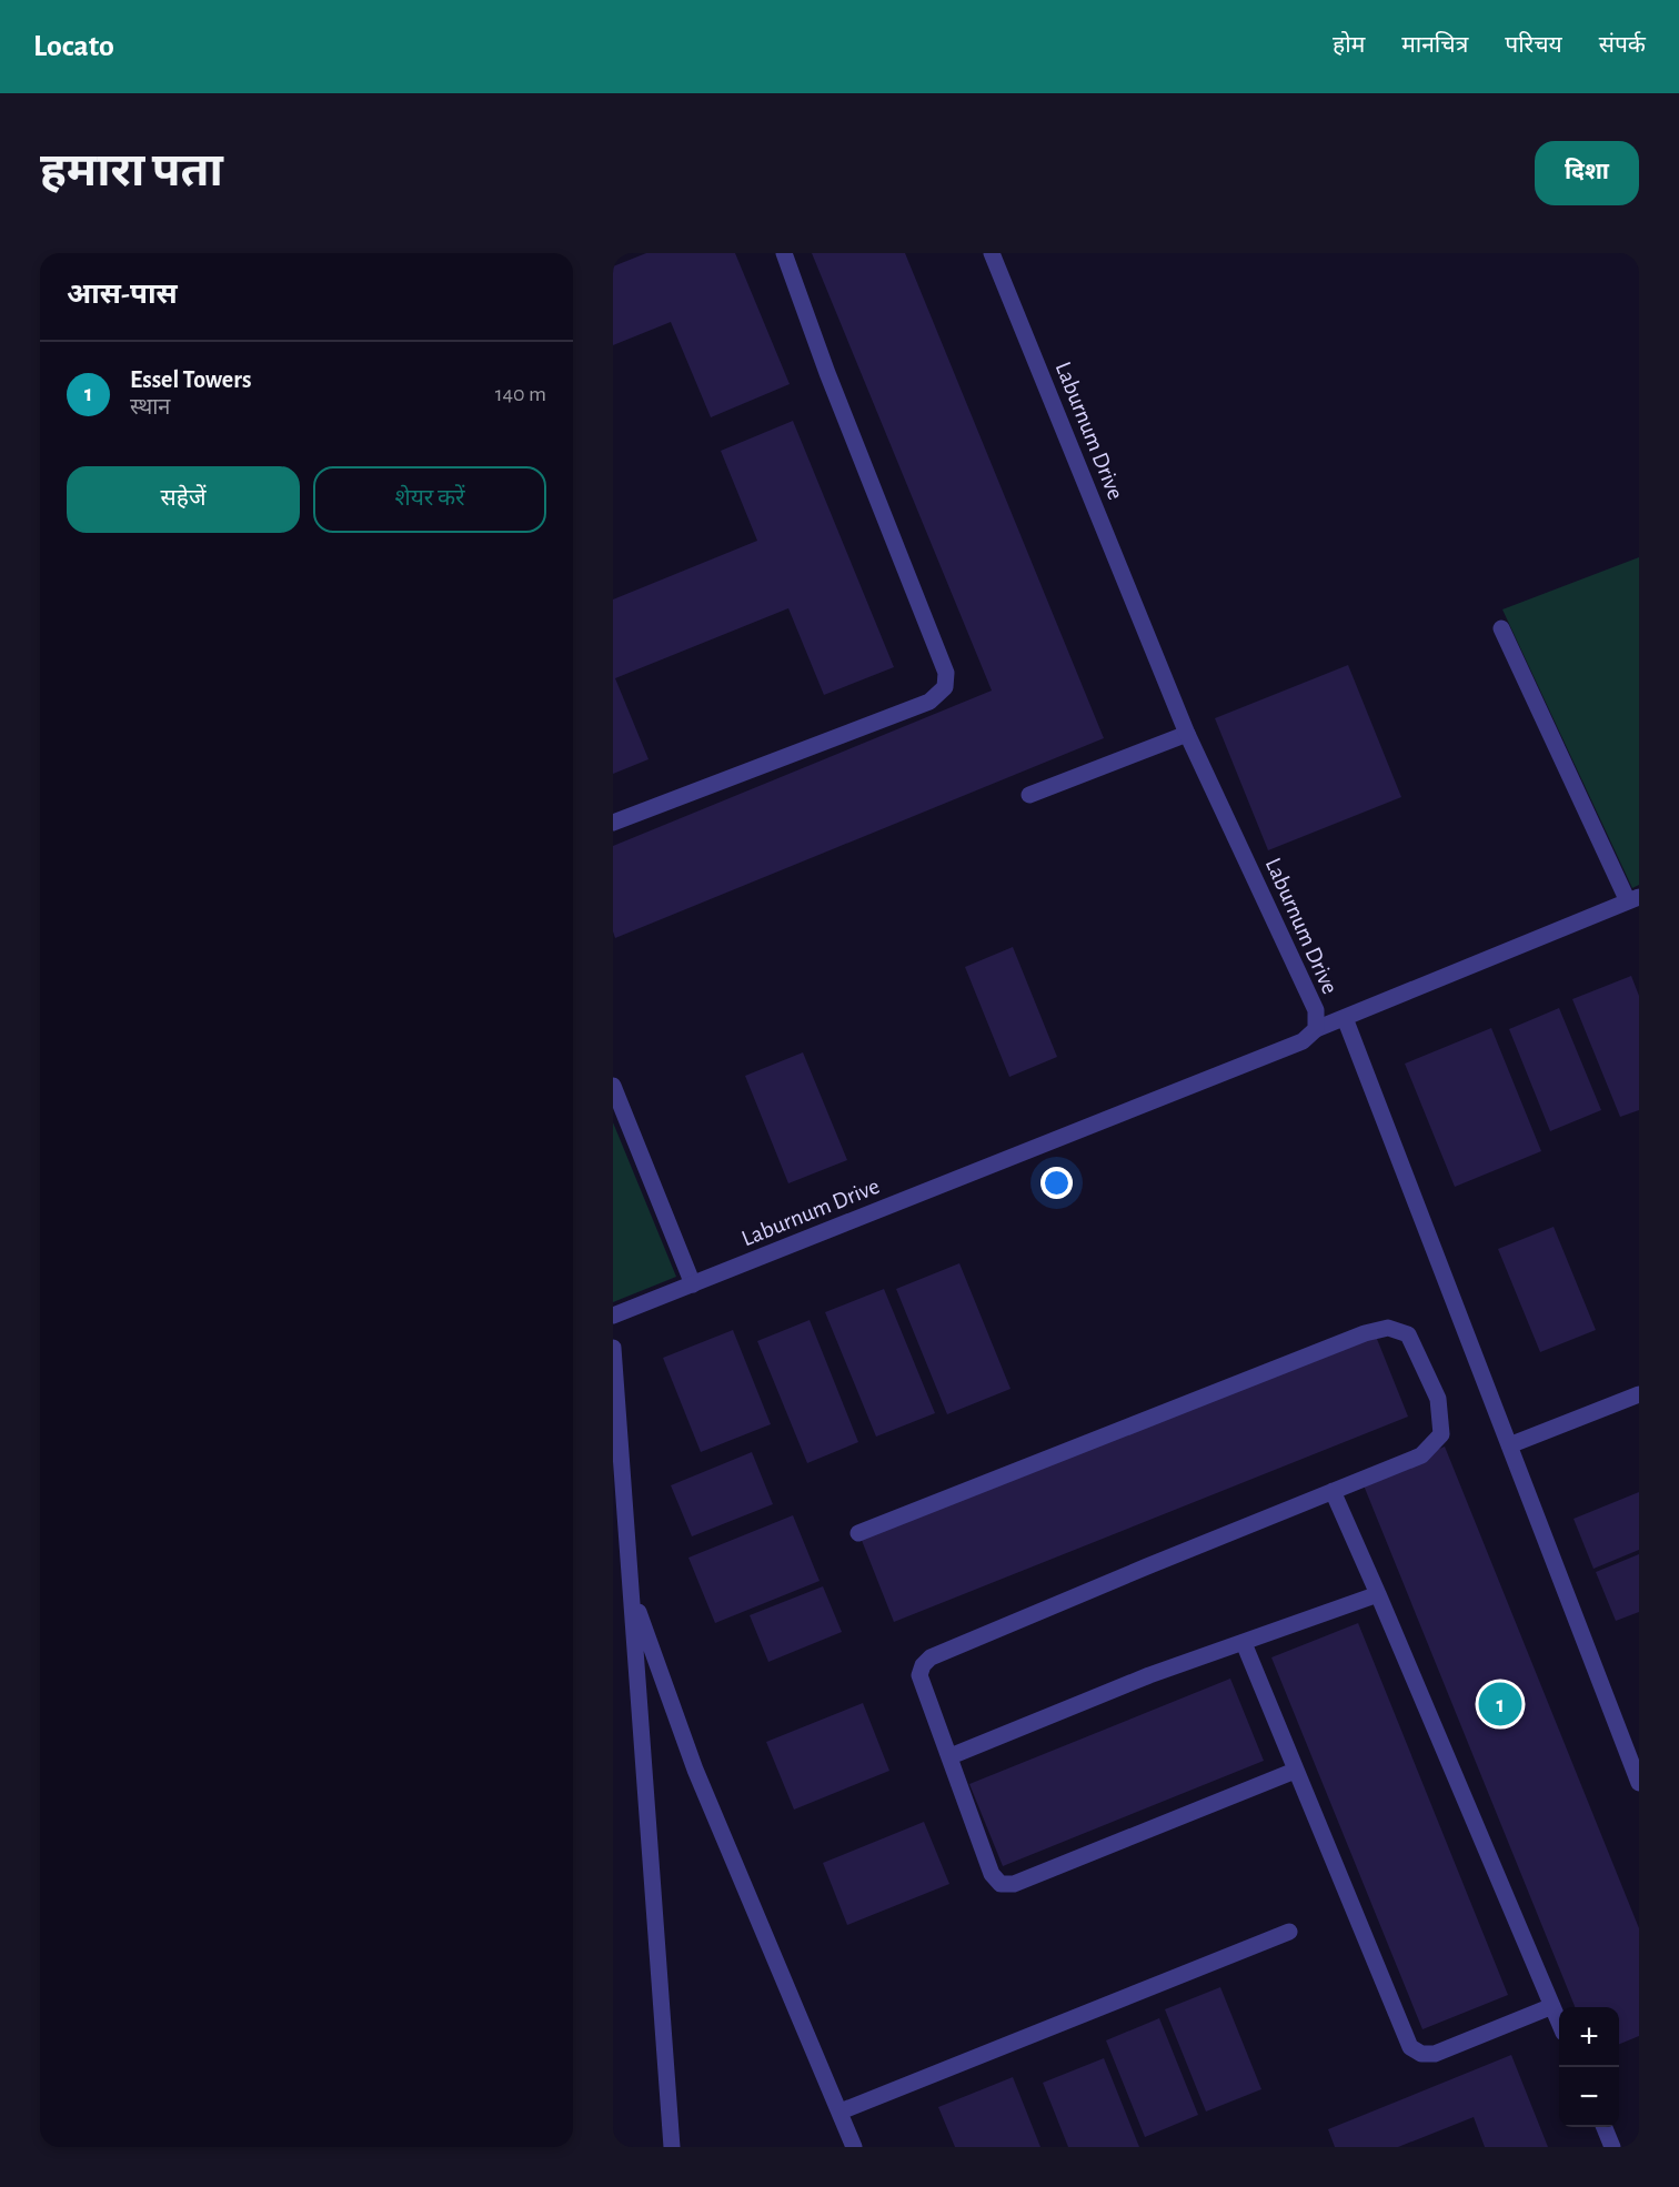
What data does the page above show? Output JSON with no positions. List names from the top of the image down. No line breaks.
{"streets":{"street":["Laburnum Drive"]},"page":{"header":"Locato","nav":["होम","मानचित्र","परिचय","संपर्क"],"buttons":["दिशा",["सहेजें","शेयर करें"]],"title":"हमारा पता","heading":"आस-पास","list":[{"mark":"1","name":"Essel Towers","note":"स्थान","value":"140 m"}],"pins":"1","map_buttons":["+","−"]}}
